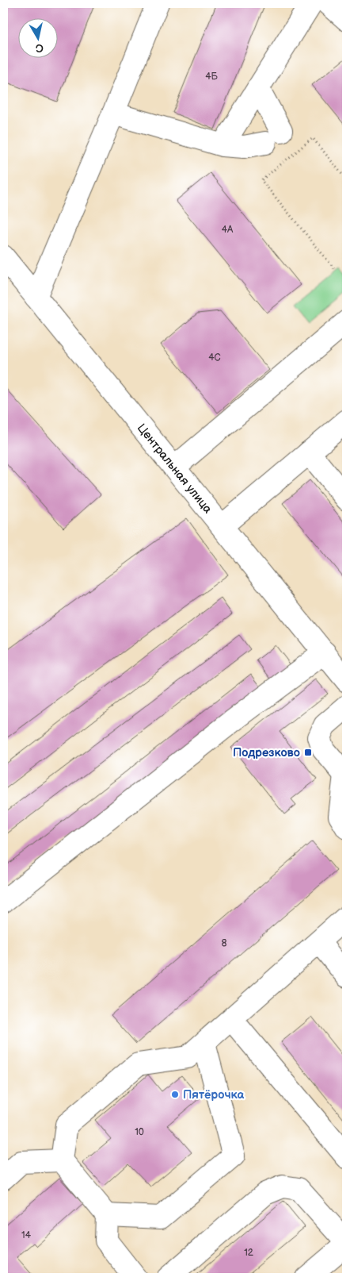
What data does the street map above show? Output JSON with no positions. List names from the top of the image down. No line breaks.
{"streets":{"street":["Центральная улица"]},"places":{"transit":["Подрезково"],"other":["Пятёрочка"]},"house_numbers":["4Б","4А","4С","8","10","14","12"],"north":"bottom"}
